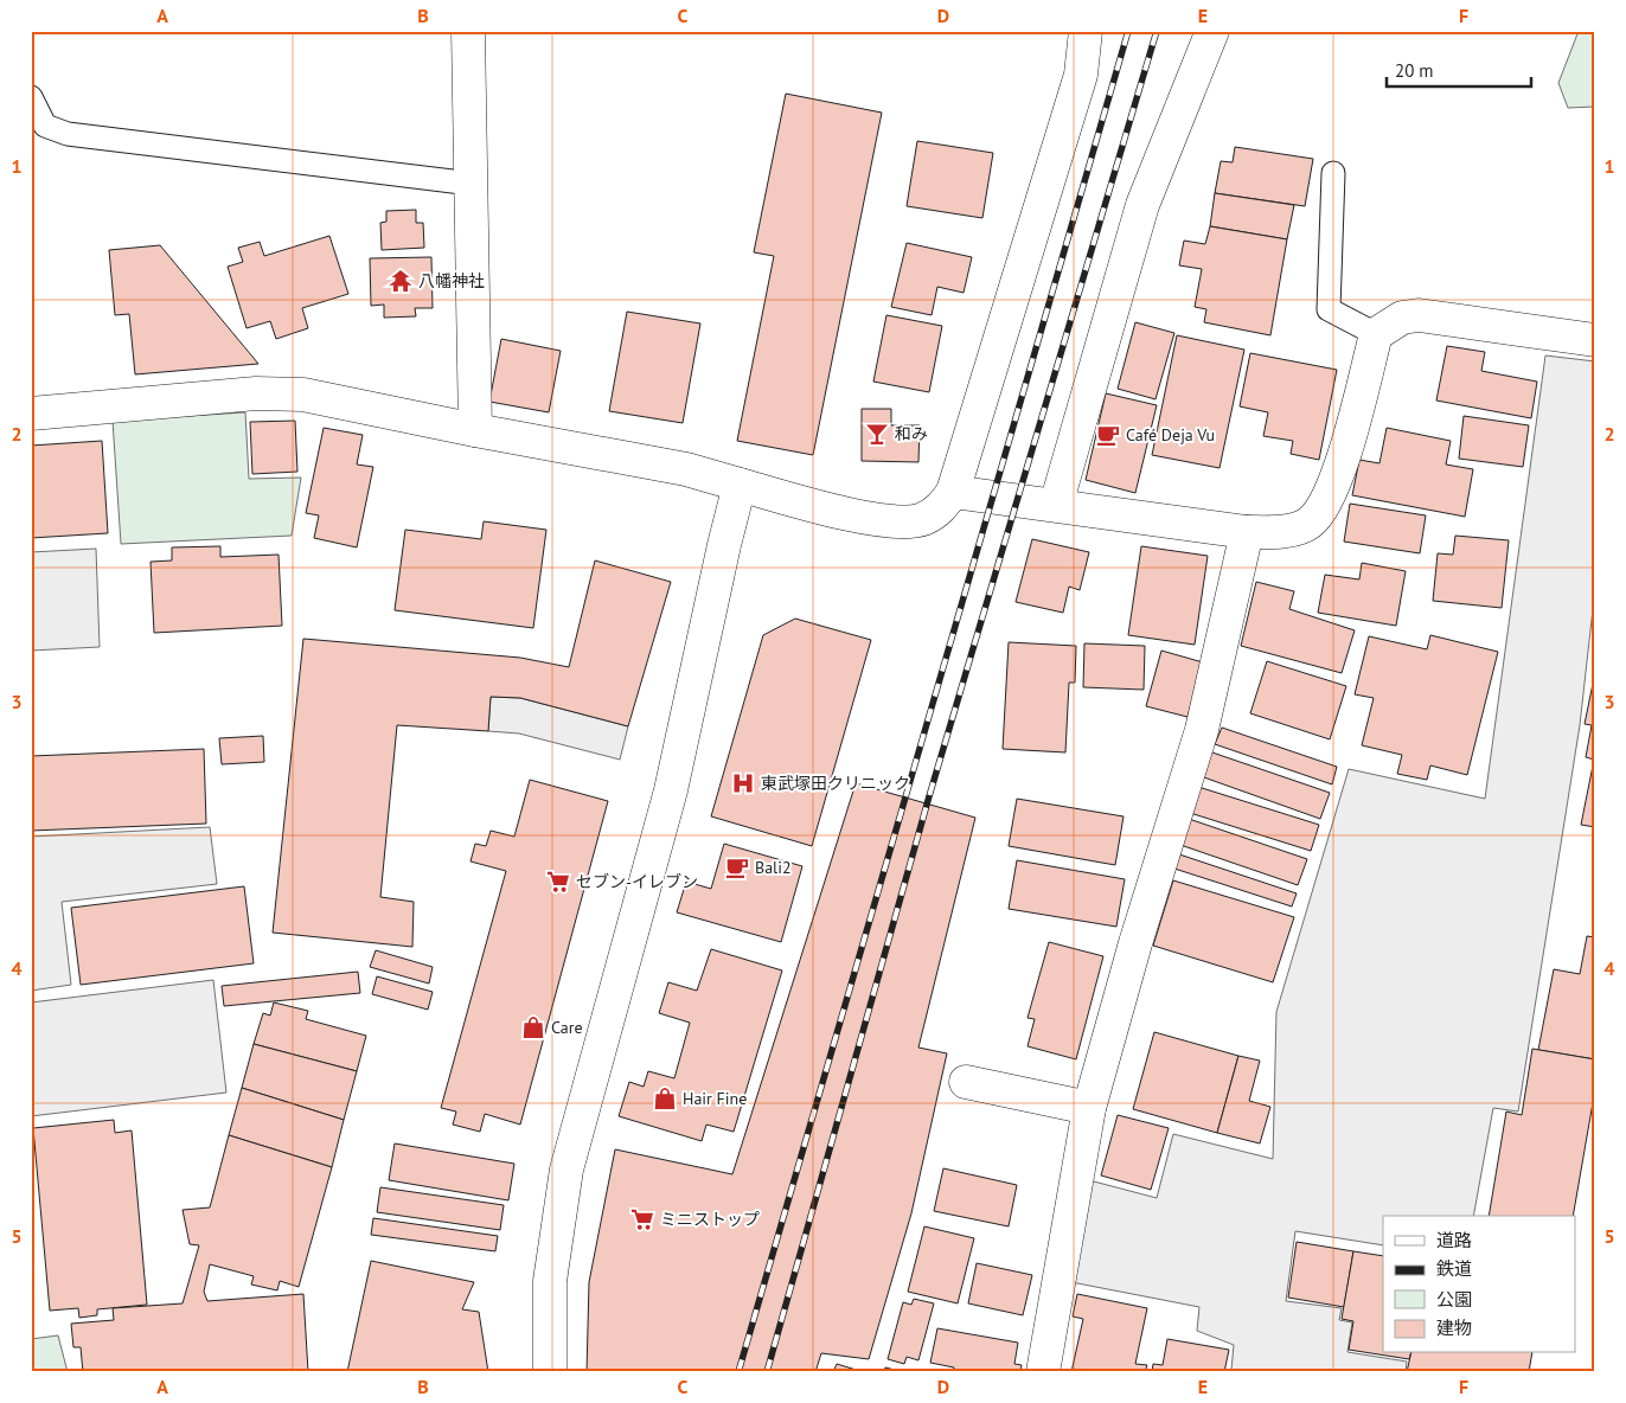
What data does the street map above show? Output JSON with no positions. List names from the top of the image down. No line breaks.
{"places":{"temple":["八幡神社"],"bar":["和み"],"cafe":["Café Deja Vu","Bali2"],"hospital":["東武塚田クリニック"],"supermarket":["セブン-イレブン","ミニストップ"],"shop":["Care","Hair Fine"]},"legend":["道路","鉄道","公園","建物"],"scale_bar":"20 m","grid":{"columns":["A","B","C","D","E","F"],"rows":["1","2","3","4","5"]}}
